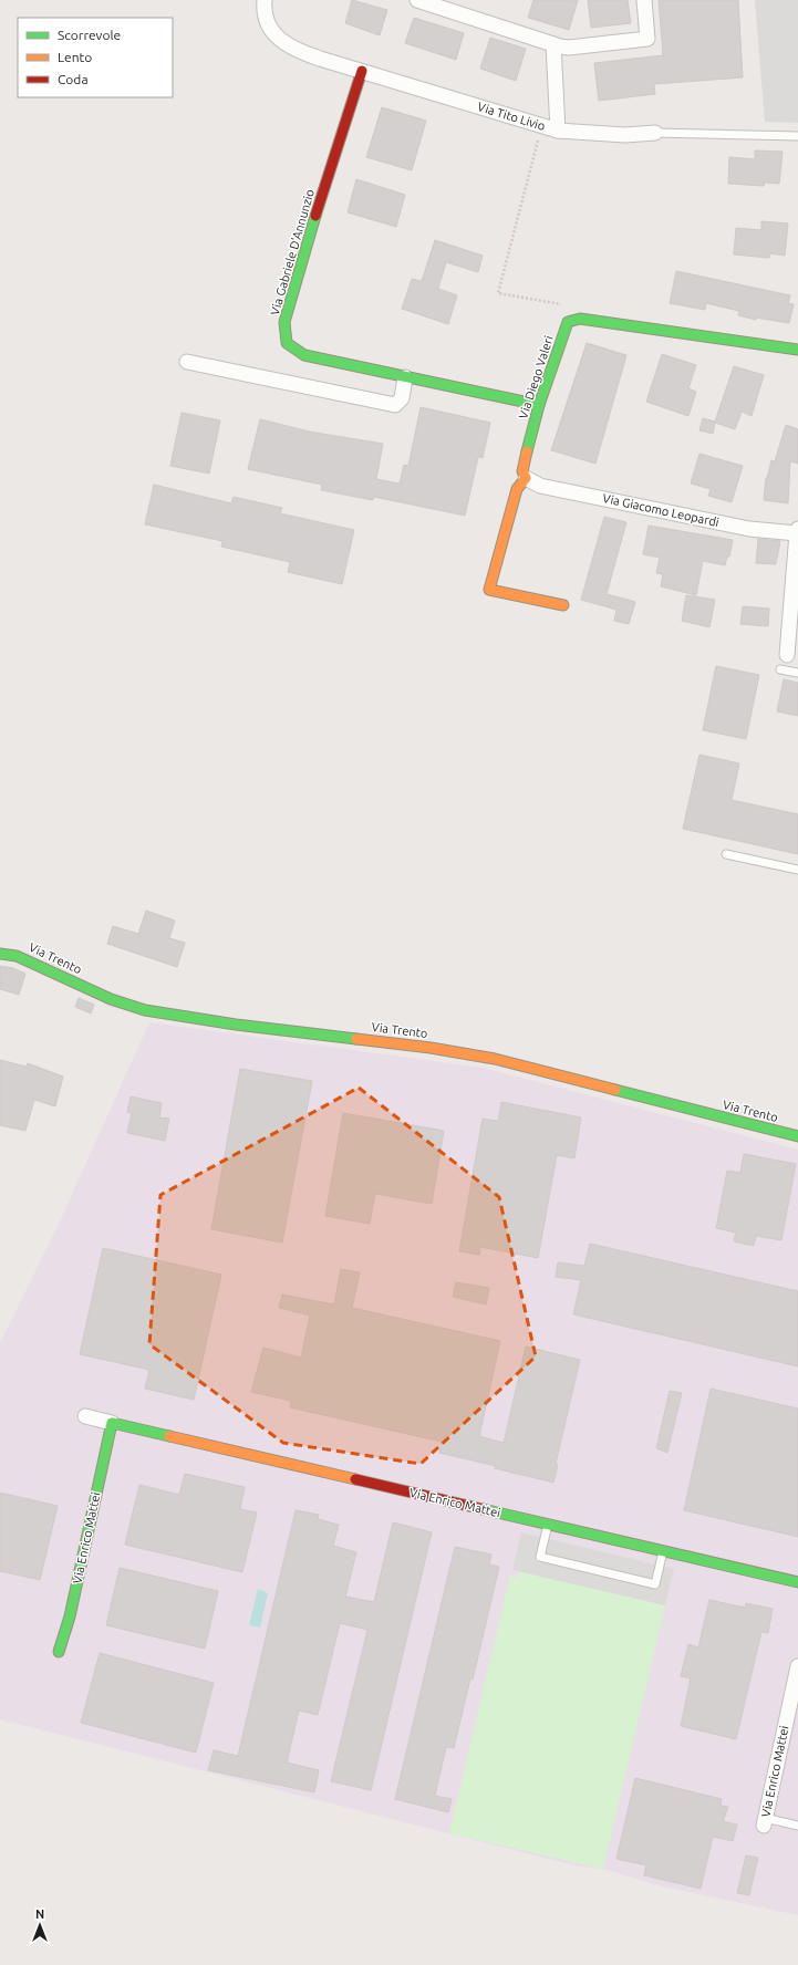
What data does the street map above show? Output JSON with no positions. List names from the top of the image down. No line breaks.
{"streets":{"street":["Via Tito Livio","Via Gabriele D'Annunzio","Via Diego Valeri","Via Giacomo Leopardi","Via Trento","Via Enrico Mattei"]},"crossings":[["Via Tito Livio","Via Gabriele D'Annunzio"],["Via Gabriele D'Annunzio","Via Diego Valeri"],["Via Diego Valeri","Via Giacomo Leopardi"]],"legend":["Scorrevole","Lento","Coda"],"north":"top"}
